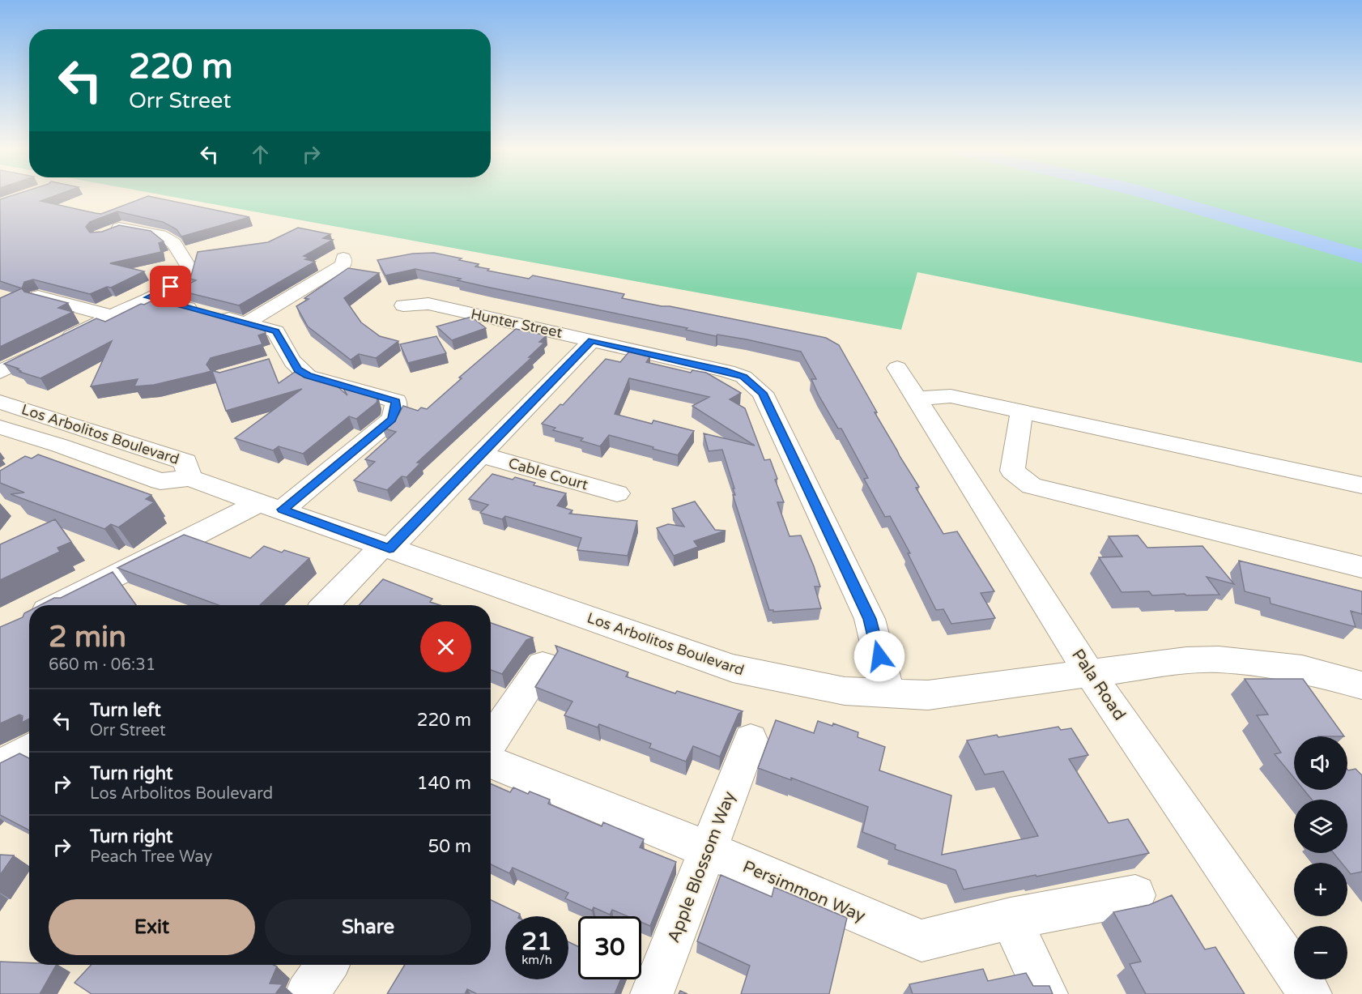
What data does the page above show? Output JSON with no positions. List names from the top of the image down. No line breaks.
{"streets":{"street":["Hunter Street","Los Arbolitos Boulevard","Cable Court","Pala Road","Apple Blossom Way","Persimmon Way"]},"crossings":[["Hunter Street","Los Arbolitos Boulevard"],["Los Arbolitos Boulevard","Pala Road"],["Apple Blossom Way","Persimmon Way"]],"page":{"turn":["220 m","Orr Street"],"heading":["2 min","660 m · 06:31"],"list":[{"name":"Turn left","note":"Orr Street","value":"220 m"},{"name":"Turn right","note":"Los Arbolitos Boulevard","value":"140 m"},{"name":"Turn right","note":"Peach Tree Way","value":"50 m"}],"map_buttons":["+","−"],"buttons":["Exit","Share"],"speed":"21 km/h","limit":"30"}}
